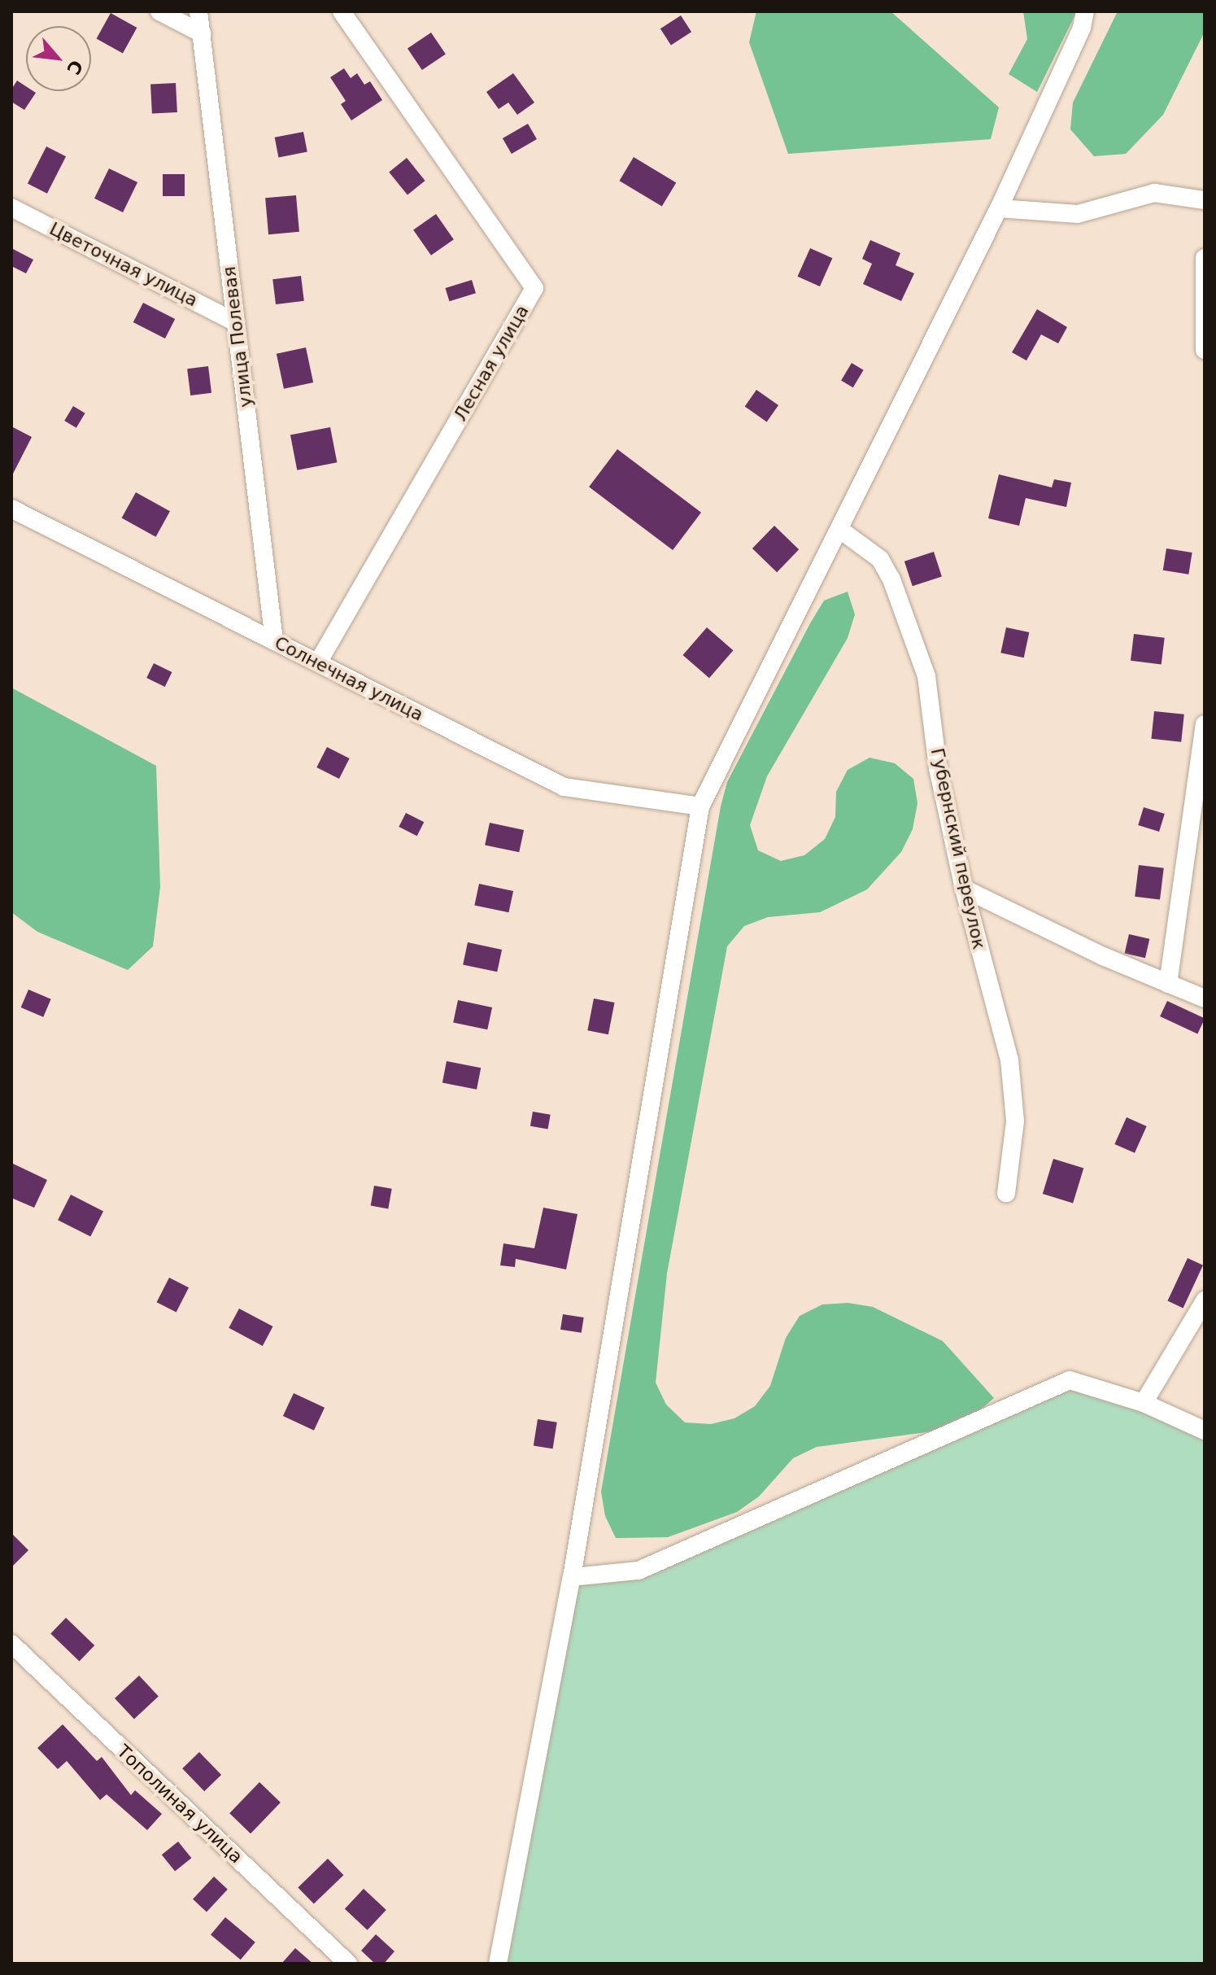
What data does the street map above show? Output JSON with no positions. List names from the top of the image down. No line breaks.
{"streets":{"street":["Цветочная улица","улица Полевая","Лесная улица","Солнечная улица","Губернский переулок","Тополиная улица"]},"crossings":[["Цветочная улица","улица Полевая"],["улица Полевая","Солнечная улица"],["Лесная улица","Солнечная улица"]],"north":"bottom right"}
